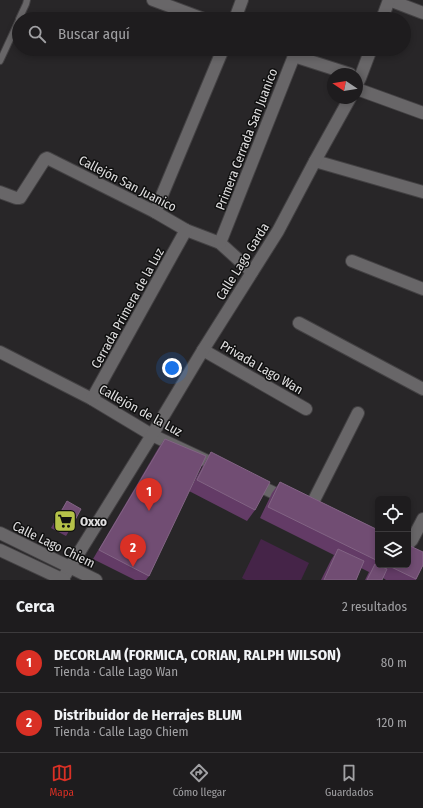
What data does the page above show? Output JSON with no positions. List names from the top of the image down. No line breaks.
{"streets":{"street":["Primera Cerrada San Juanico","Callejón San Juanico","Calle Lago Garda","Cerrada Primera de la Luz","Privada Lago Wan","Callejón de la Luz","Calle Lago Chiem"]},"crossings":[["Primera Cerrada San Juanico","Callejón San Juanico"],["Callejón San Juanico","Calle Lago Garda"],["Callejón San Juanico","Cerrada Primera de la Luz"],["Calle Lago Garda","Privada Lago Wan"],["Calle Lago Garda","Callejón de la Luz"],["Calle Lago Garda","Calle Lago Chiem"],["Cerrada Primera de la Luz","Callejón de la Luz"]],"places":{"supermarket":["Oxxo"]},"north":"left","page":{"search":"Buscar aquí","pins":["1","2"],"heading":["Cerca","2 resultados"],"list":[{"mark":"1","name":"DECORLAM (FORMICA, CORIAN, RALPH WILSON)","note":"Tienda · Calle Lago Wan","value":"80 m"},{"mark":"2","name":"Distribuidor de Herrajes BLUM","note":"Tienda · Calle Lago Chiem","value":"120 m"}],"nav":["Mapa","Cómo llegar","Guardados"]}}
